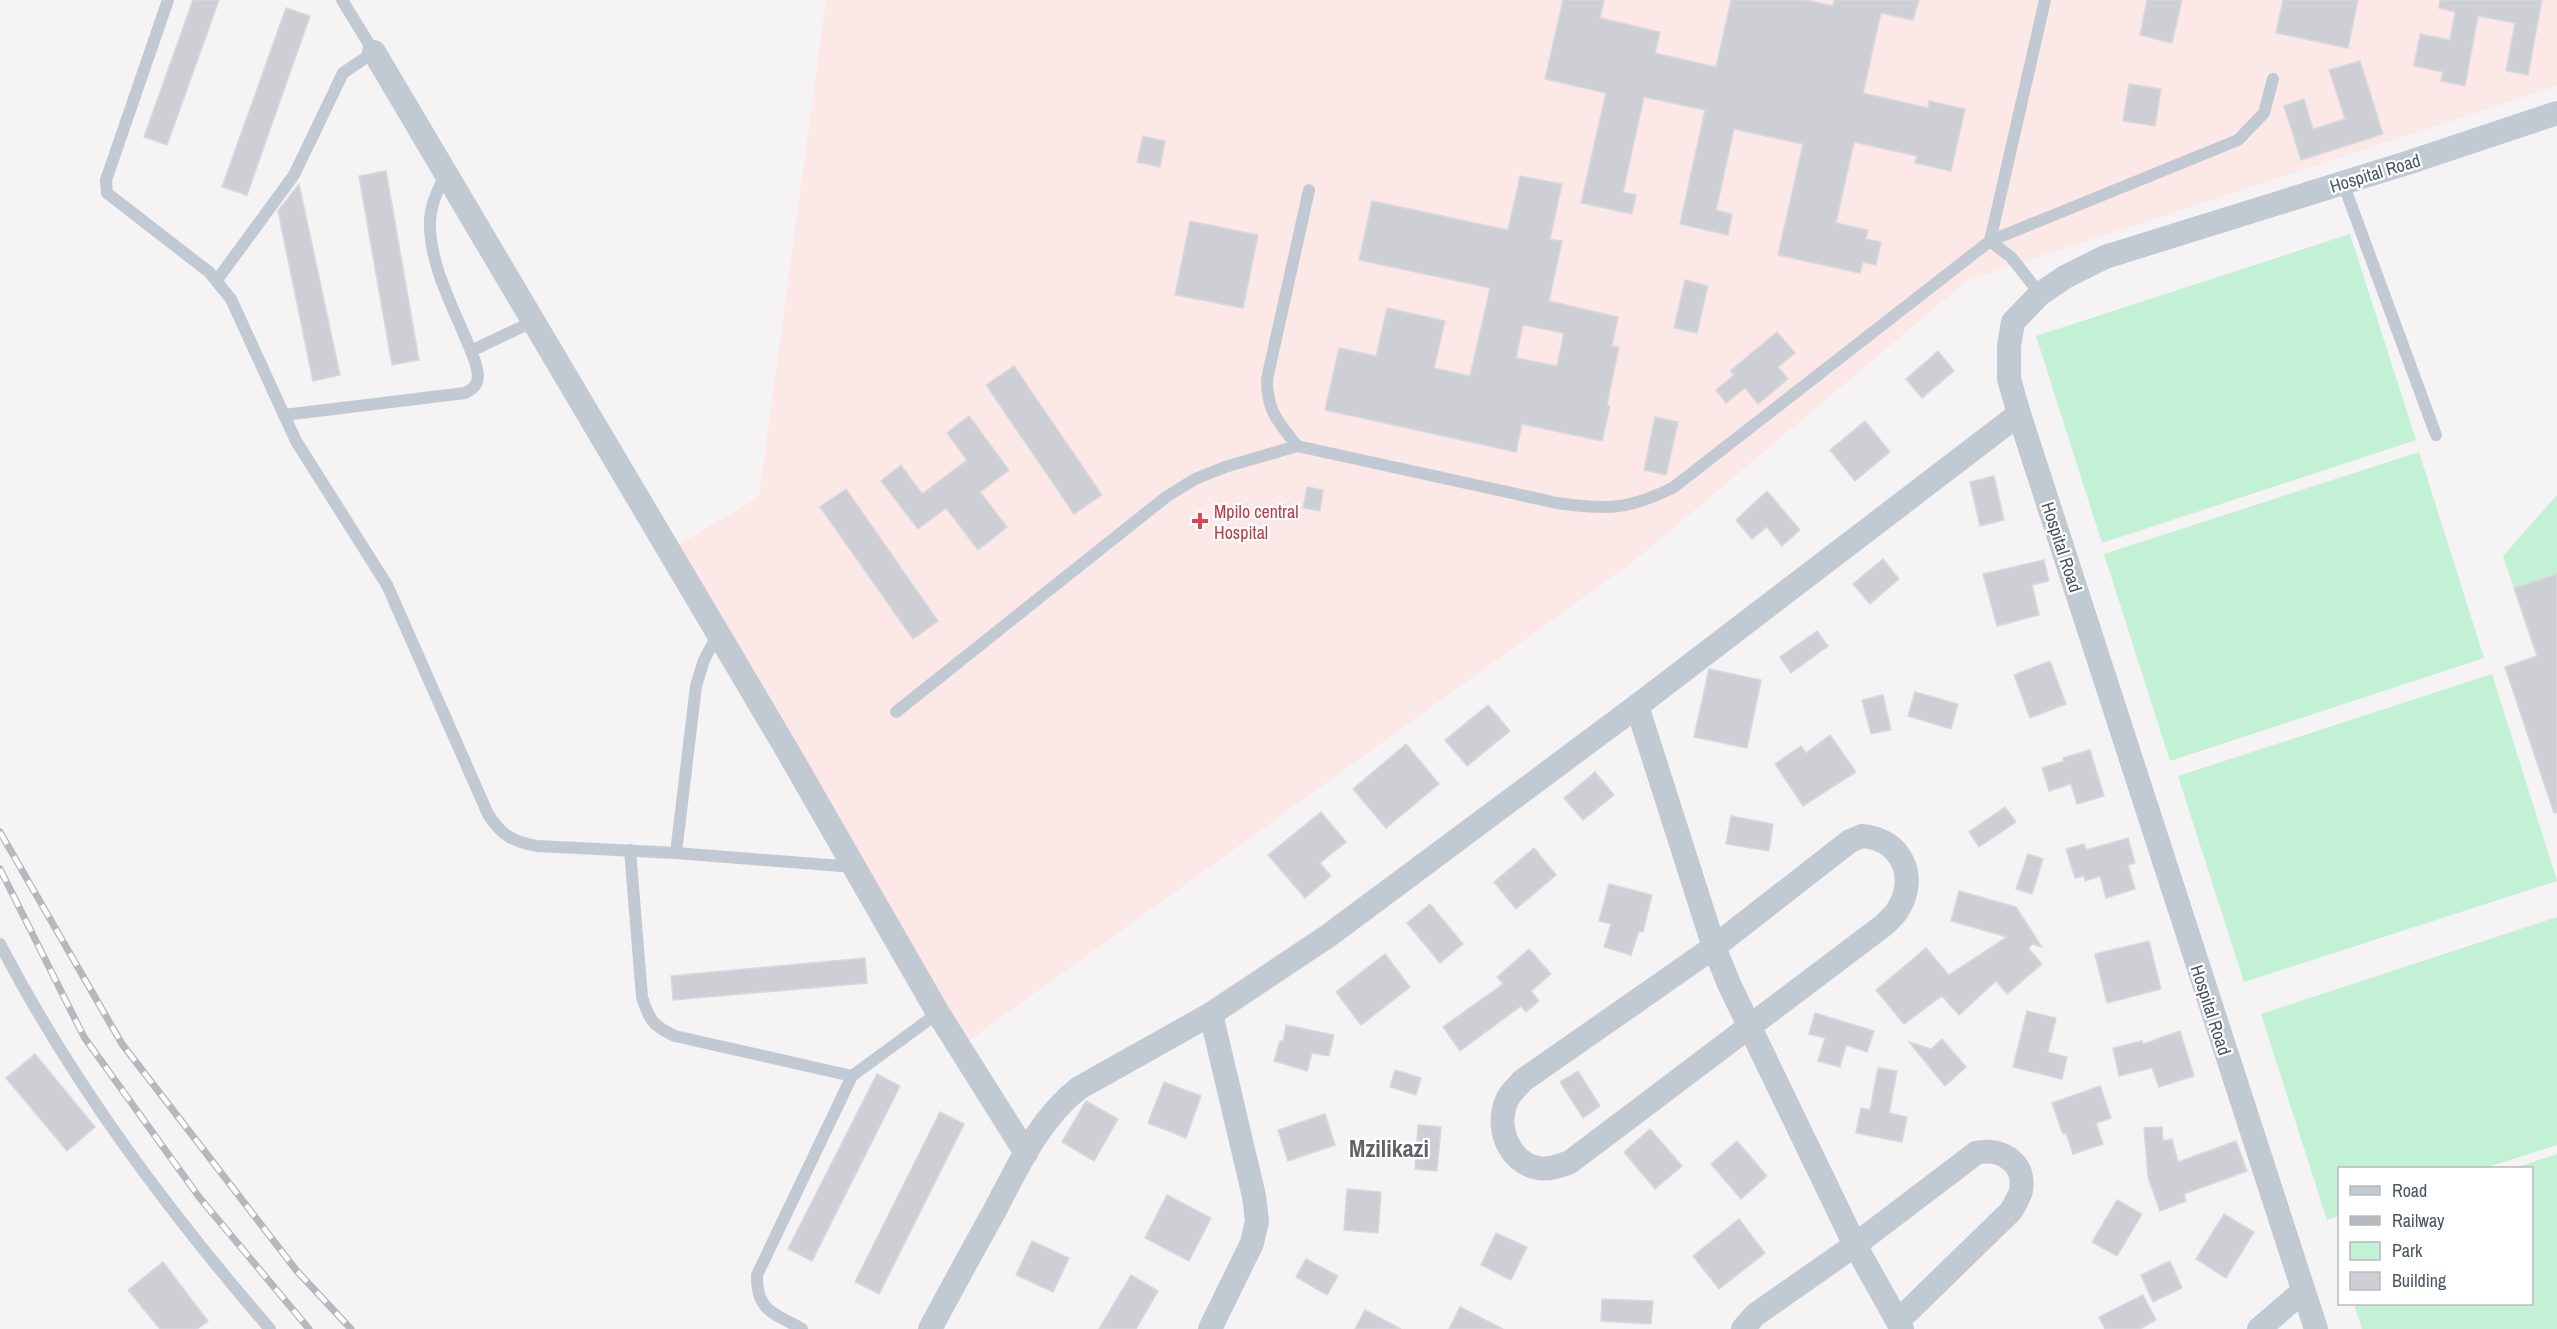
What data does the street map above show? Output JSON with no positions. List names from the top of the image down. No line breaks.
{"streets":{"street":["Hospital Road"]},"districts":["Mzilikazi"],"places":{"health":["Mpilo central Hospital"]},"legend":["Road","Railway","Park","Building"]}
